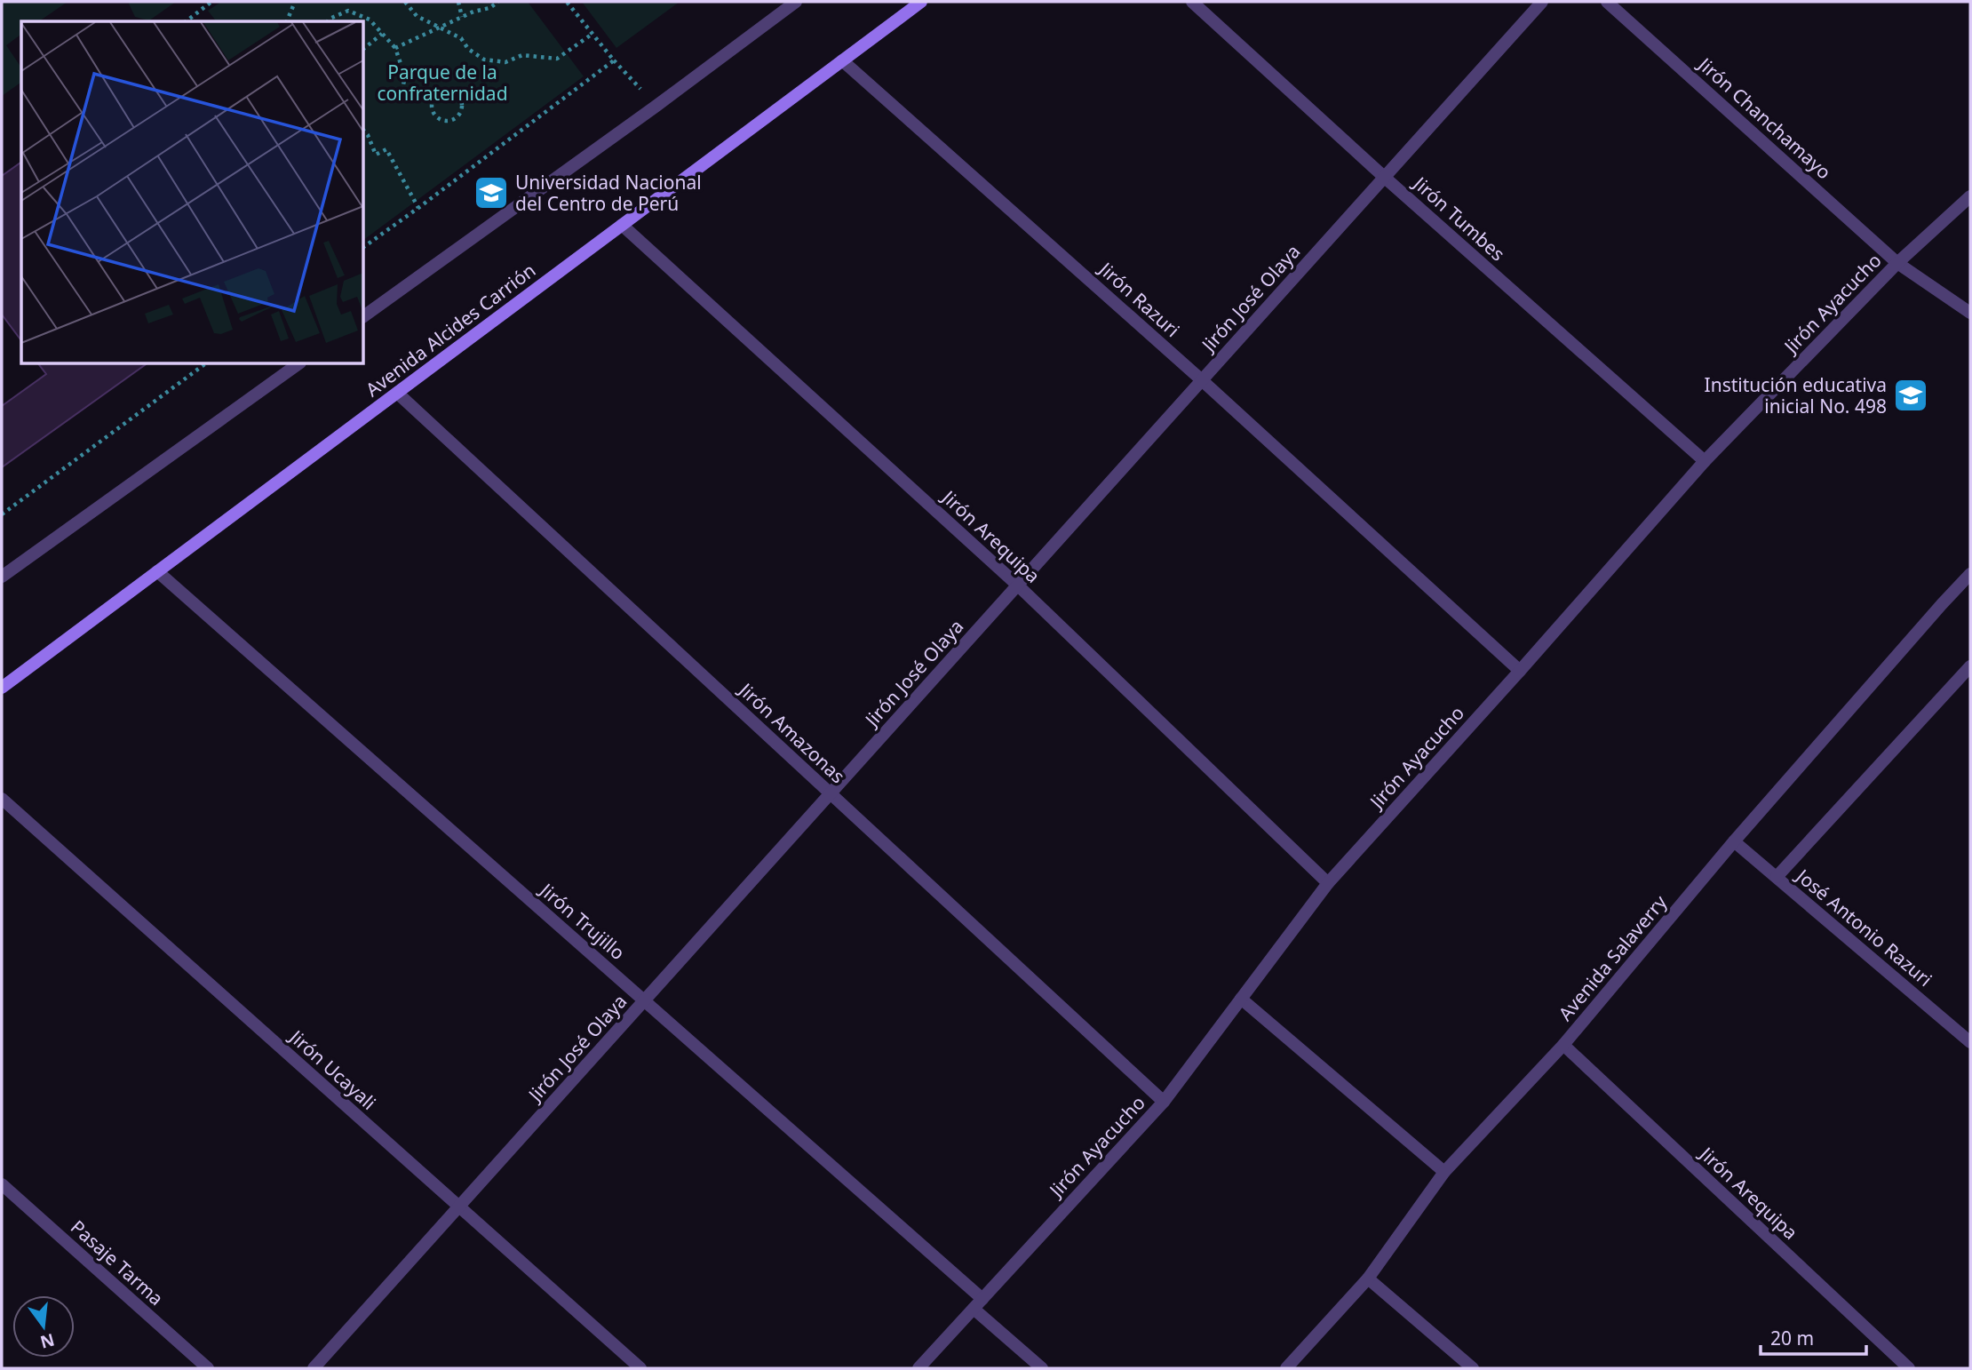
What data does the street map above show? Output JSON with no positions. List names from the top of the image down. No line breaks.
{"streets":{"street":["Jirón Chanchamayo","Jirón Tumbes","Jirón José Olaya","Jirón Razuri","Jirón Ayacucho","Avenida Alcides Carrión","Jirón Arequipa","Jirón Amazonas","Jirón Trujillo","José Antonio Razuri","Avenida Salaverry","Jirón Ucayali","Pasaje Tarma"]},"crossings":[["Jirón Chanchamayo","Jirón Ayacucho"],["Jirón Tumbes","Jirón José Olaya"],["Jirón Tumbes","Jirón Ayacucho"],["Jirón José Olaya","Jirón Razuri"],["Jirón José Olaya","Jirón Arequipa"],["Jirón José Olaya","Jirón Amazonas"],["Jirón José Olaya","Jirón Trujillo"],["Jirón José Olaya","Jirón Ucayali"],["Jirón Razuri","Jirón Ayacucho"],["Jirón Razuri","Avenida Alcides Carrión"],["Jirón Ayacucho","Jirón Arequipa"],["Jirón Ayacucho","Jirón Amazonas"],["Jirón Ayacucho","Jirón Trujillo"],["Avenida Alcides Carrión","Jirón Arequipa"],["Avenida Alcides Carrión","Jirón Amazonas"],["Avenida Alcides Carrión","Jirón Trujillo"],["Jirón Arequipa","Avenida Salaverry"],["José Antonio Razuri","Avenida Salaverry"]],"parks":["Parque de la confraternidad"],"places":{"school or university":["Universidad Nacional del Centro de Perú","Institución educativa inicial No. 498"]},"scale_bar":"20 m","north":"bottom"}
